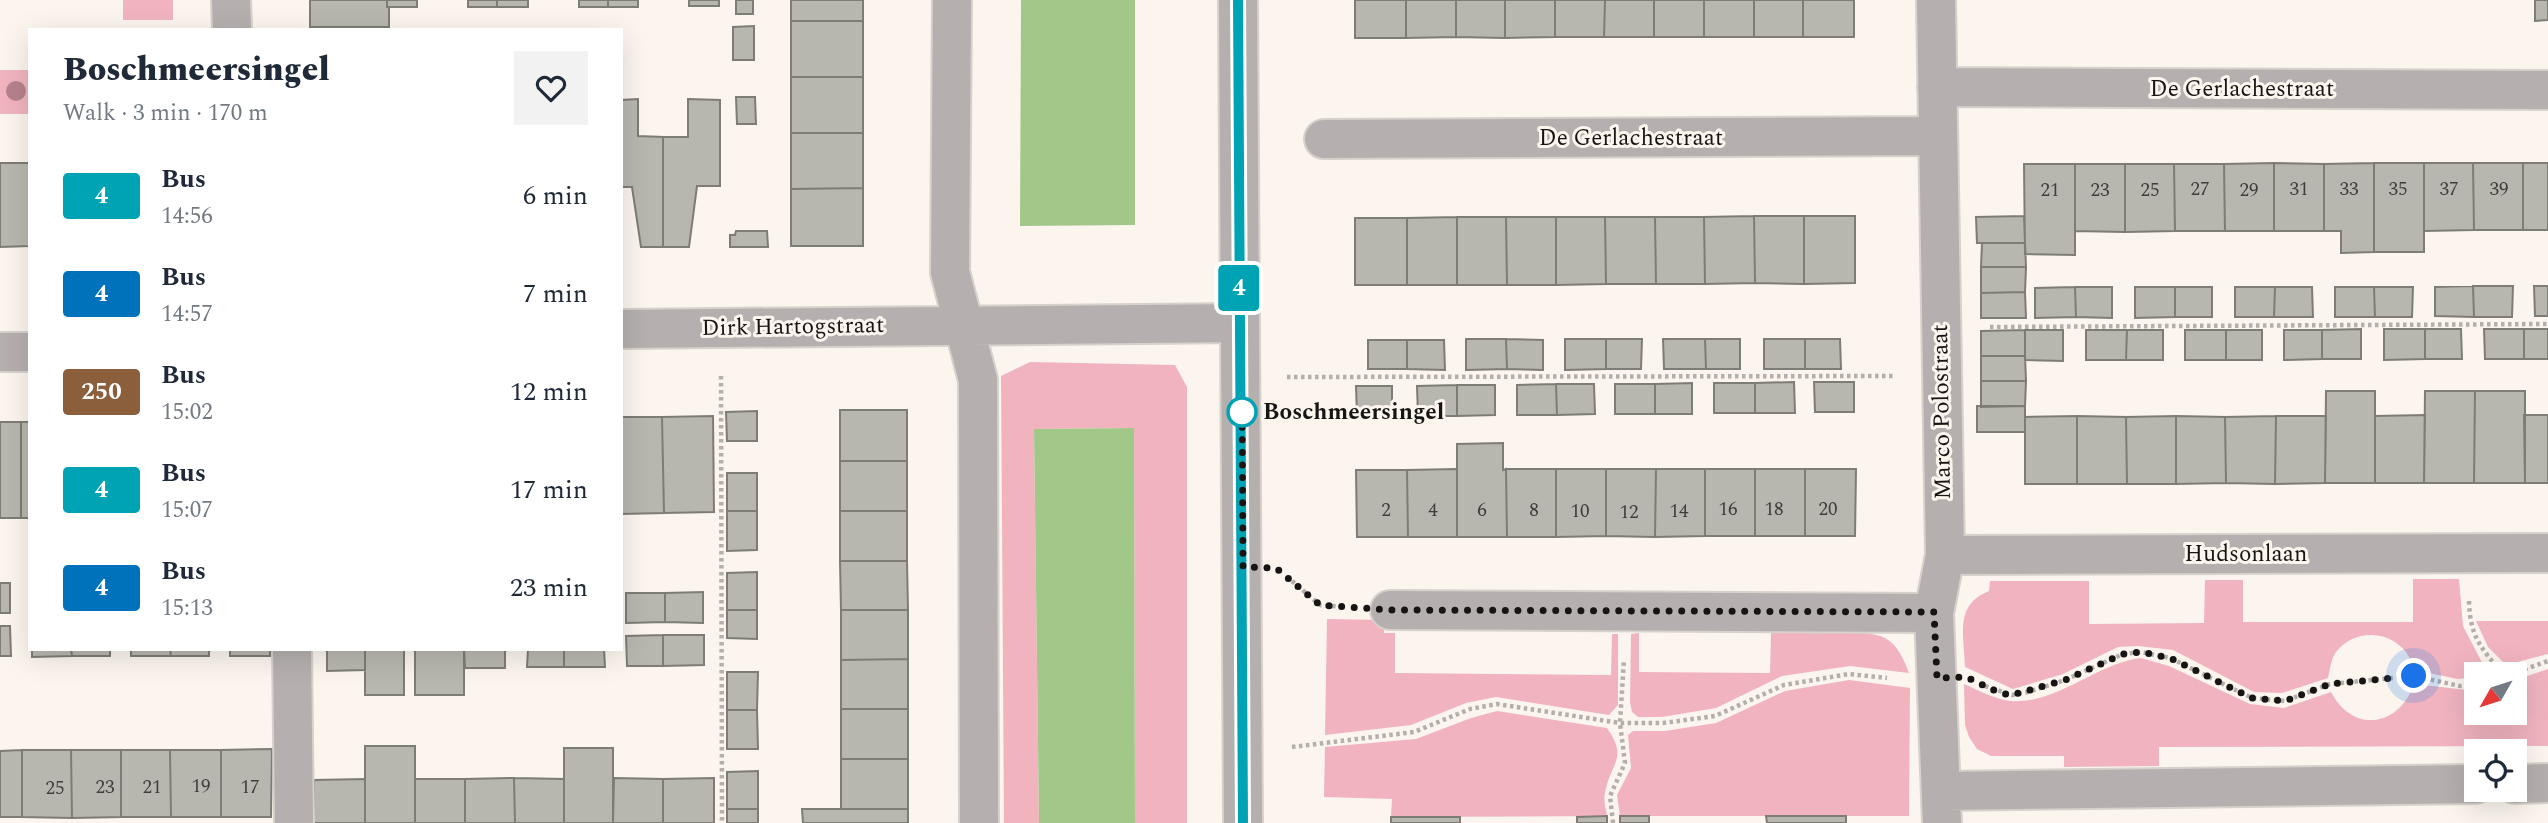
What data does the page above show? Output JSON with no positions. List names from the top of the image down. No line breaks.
{"streets":{"street":["De Gerlachestraat","Dirk Hartogstraat","Marco Polostraat","Hudsonlaan"]},"crossings":[["De Gerlachestraat","Marco Polostraat"],["Marco Polostraat","Hudsonlaan"]],"places":["Boschmeersingel"],"lines":["bus line 4"],"house_numbers":["27","31","33","35","37","39","21","23","25","29","16","18","20","2","4","6","8","10","14","12","19","23","21","17","25"],"north":"bottom left","page":{"on_map":"4","heading":["Boschmeersingel","Walk · 3 min · 170 m"],"list":[{"mark":"4","name":"Bus","note":"14:56","value":"6 min"},{"mark":"4","name":"Bus","note":"14:57","value":"7 min"},{"mark":"250","name":"Bus","note":"15:02","value":"12 min"},{"mark":"4","name":"Bus","note":"15:07","value":"17 min"},{"mark":"4","name":"Bus","note":"15:13","value":"23 min"}]}}
